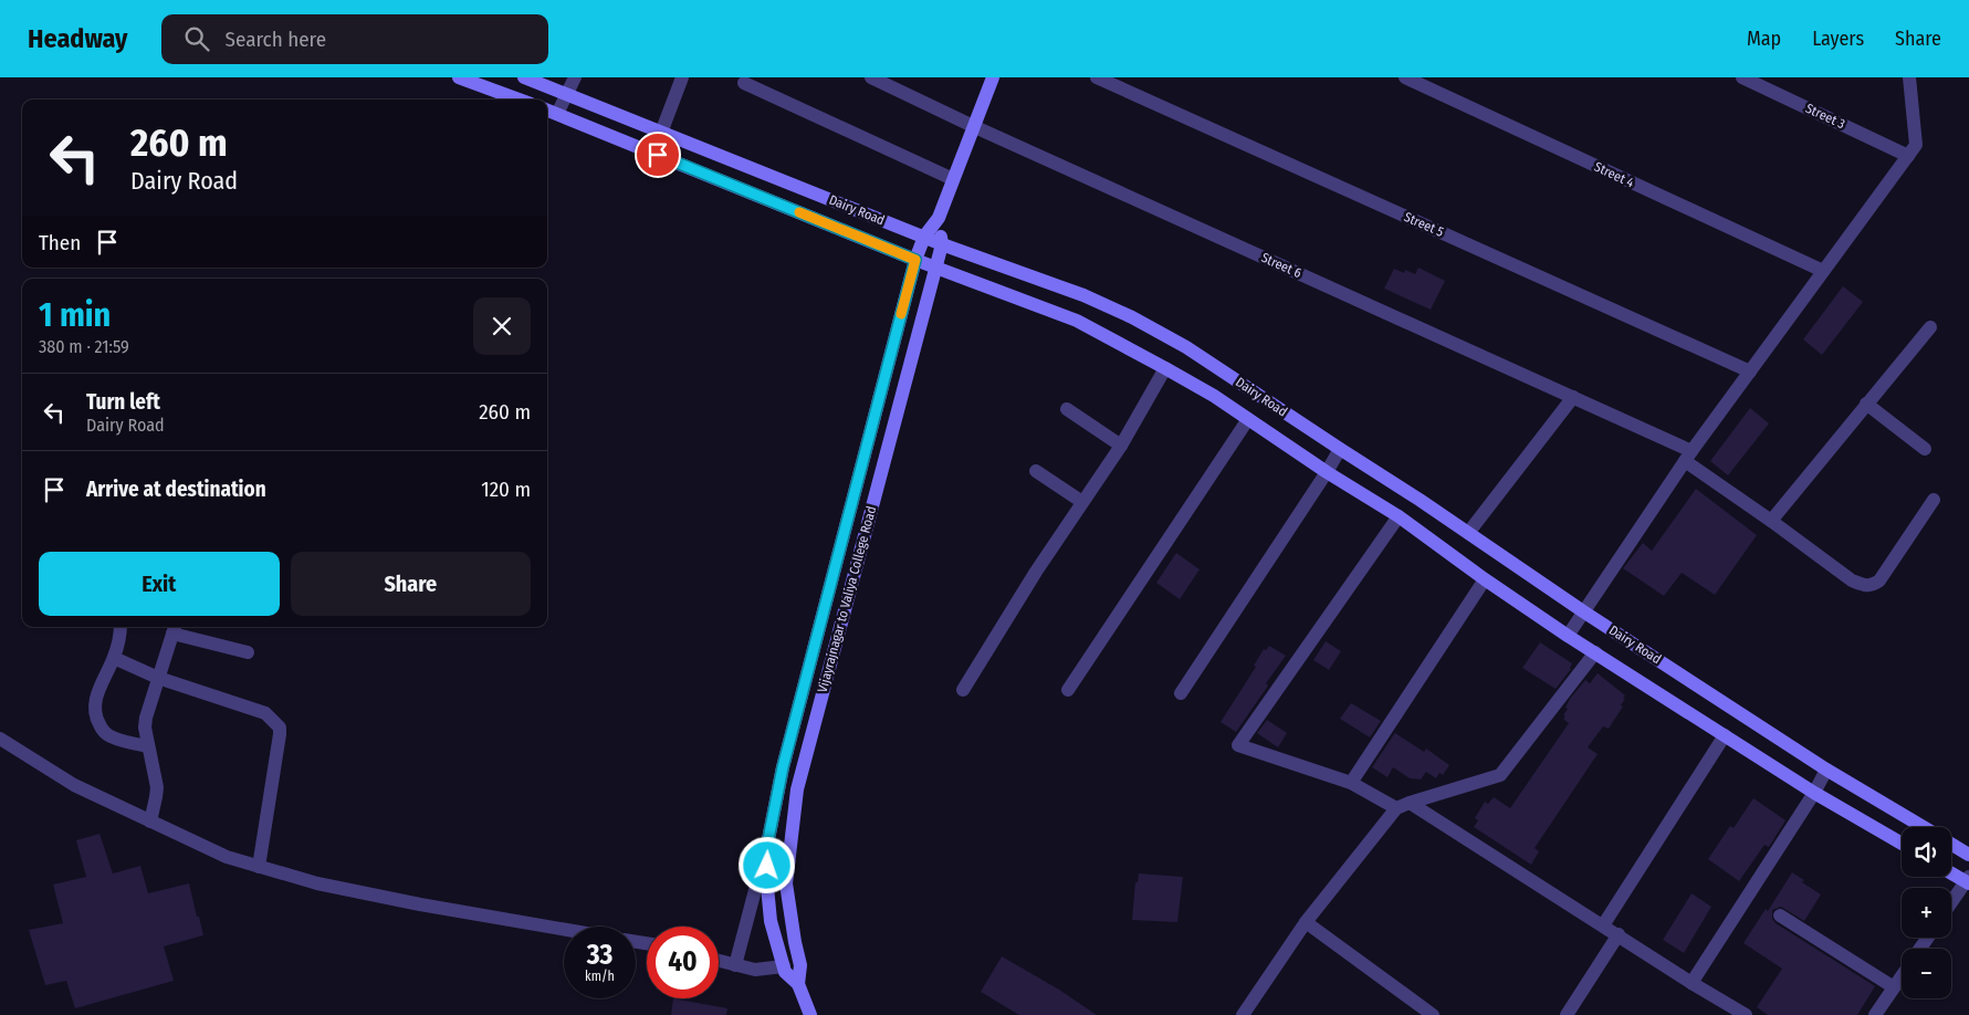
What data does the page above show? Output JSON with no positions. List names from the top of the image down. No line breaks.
{"streets":{"main road":["Dairy Road","Vijayrajnagar to Valiya College Road"],"street":["Street 3","Street 4","Street 5","Street 6"]},"crossings":[["Dairy Road","Vijayrajnagar to Valiya College Road"],["Street 6","Vijayrajnagar to Valiya College Road"]],"page":{"header":"Headway","search":"Search here","nav":["Map","Layers","Share"],"turn":["260 m","Dairy Road"],"then":"Then","heading":["1 min","380 m · 21:59"],"list":[{"name":"Turn left","note":"Dairy Road","value":"260 m"},{"name":"Arrive at destination","value":"120 m"}],"buttons":["Exit","Share"],"map_buttons":["+","−"],"speed":"33 km/h","limit":"40"}}
